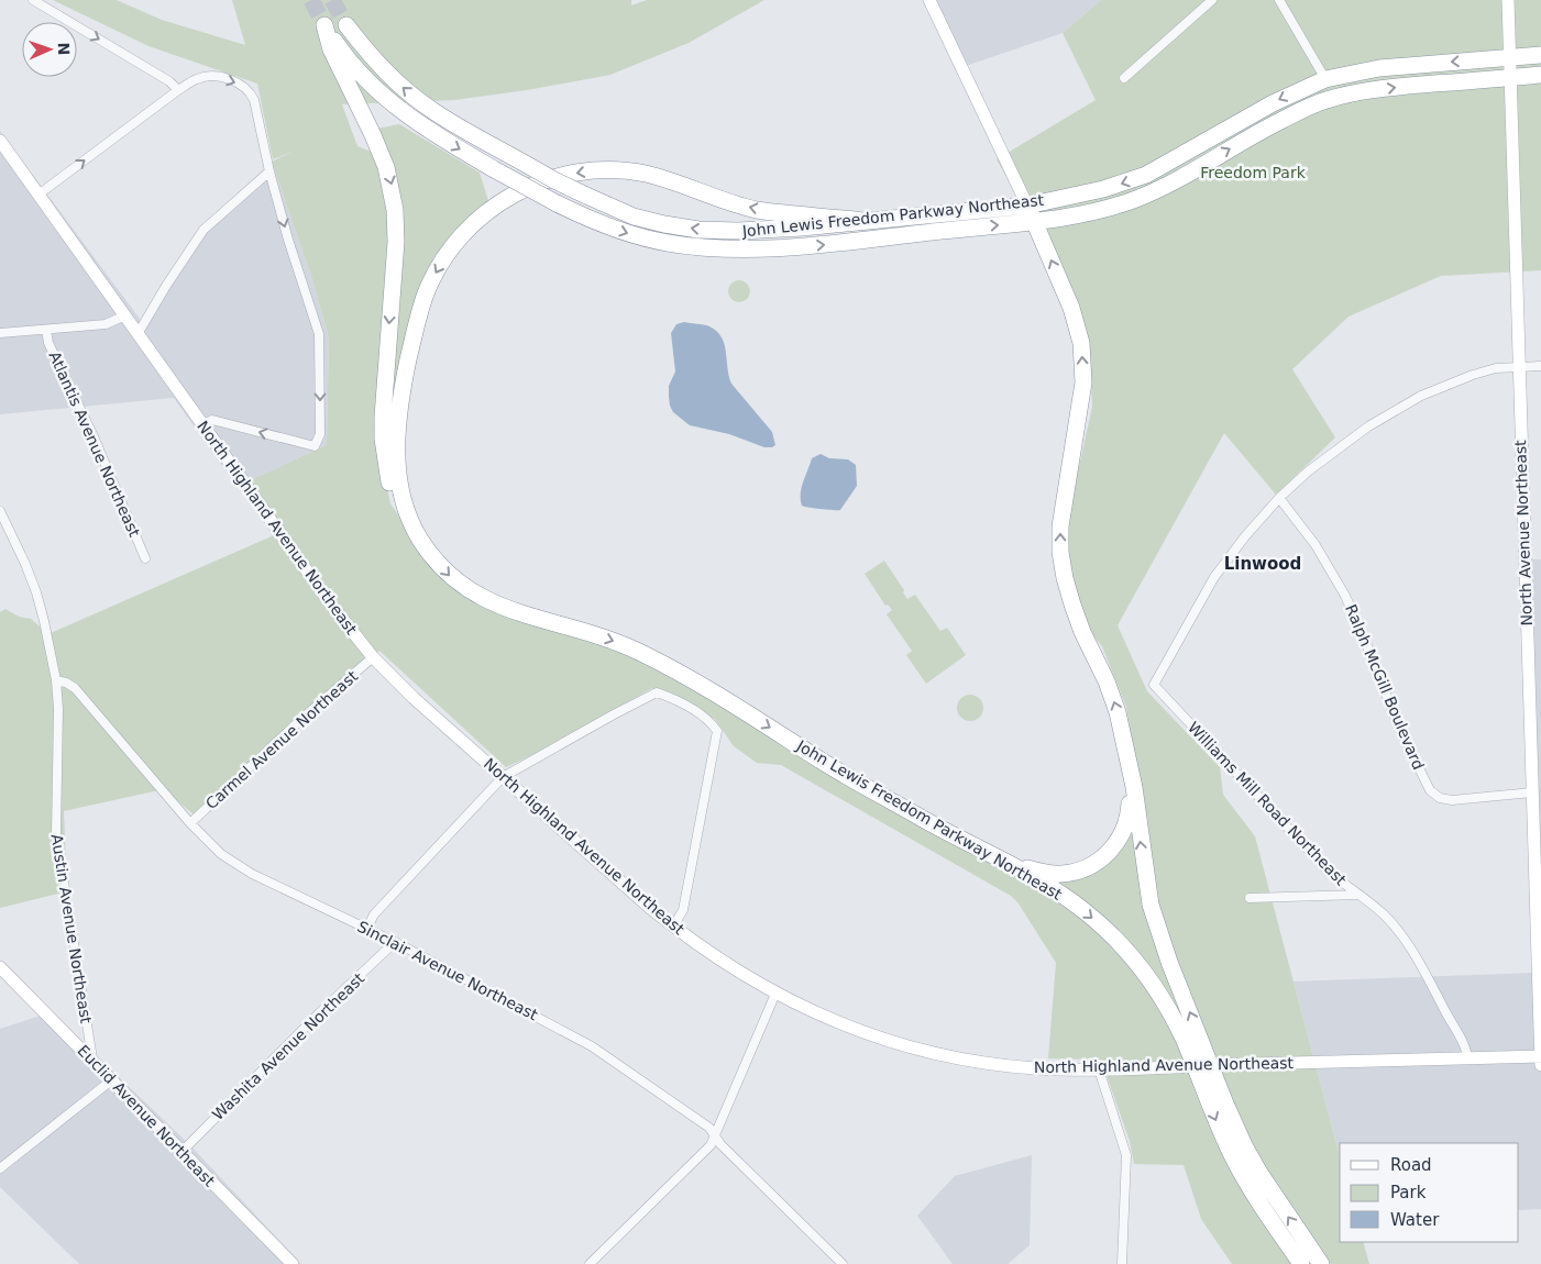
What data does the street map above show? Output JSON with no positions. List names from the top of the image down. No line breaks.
{"streets":{"highway":["John Lewis Freedom Parkway Northeast"],"main road":["North Highland Avenue Northeast","North Avenue Northeast","Euclid Avenue Northeast"],"street":["Atlantis Avenue Northeast","Ralph McGill Boulevard","Carmel Avenue Northeast","Williams Mill Road Northeast","Austin Avenue Northeast","Sinclair Avenue Northeast","Washita Avenue Northeast"]},"crossings":[["John Lewis Freedom Parkway Northeast","North Highland Avenue Northeast"],["John Lewis Freedom Parkway Northeast","North Avenue Northeast"],["North Highland Avenue Northeast","North Avenue Northeast"],["North Highland Avenue Northeast","Carmel Avenue Northeast"],["North Highland Avenue Northeast","Williams Mill Road Northeast"],["North Avenue Northeast","Ralph McGill Boulevard"],["Ralph McGill Boulevard","Williams Mill Road Northeast"],["Carmel Avenue Northeast","Sinclair Avenue Northeast"],["Austin Avenue Northeast","Sinclair Avenue Northeast"],["Austin Avenue Northeast","Euclid Avenue Northeast"],["Sinclair Avenue Northeast","Washita Avenue Northeast"],["Washita Avenue Northeast","Euclid Avenue Northeast"]],"districts":["Linwood"],"parks":["Freedom Park"],"legend":["Road","Park","Water"],"north":"right"}
